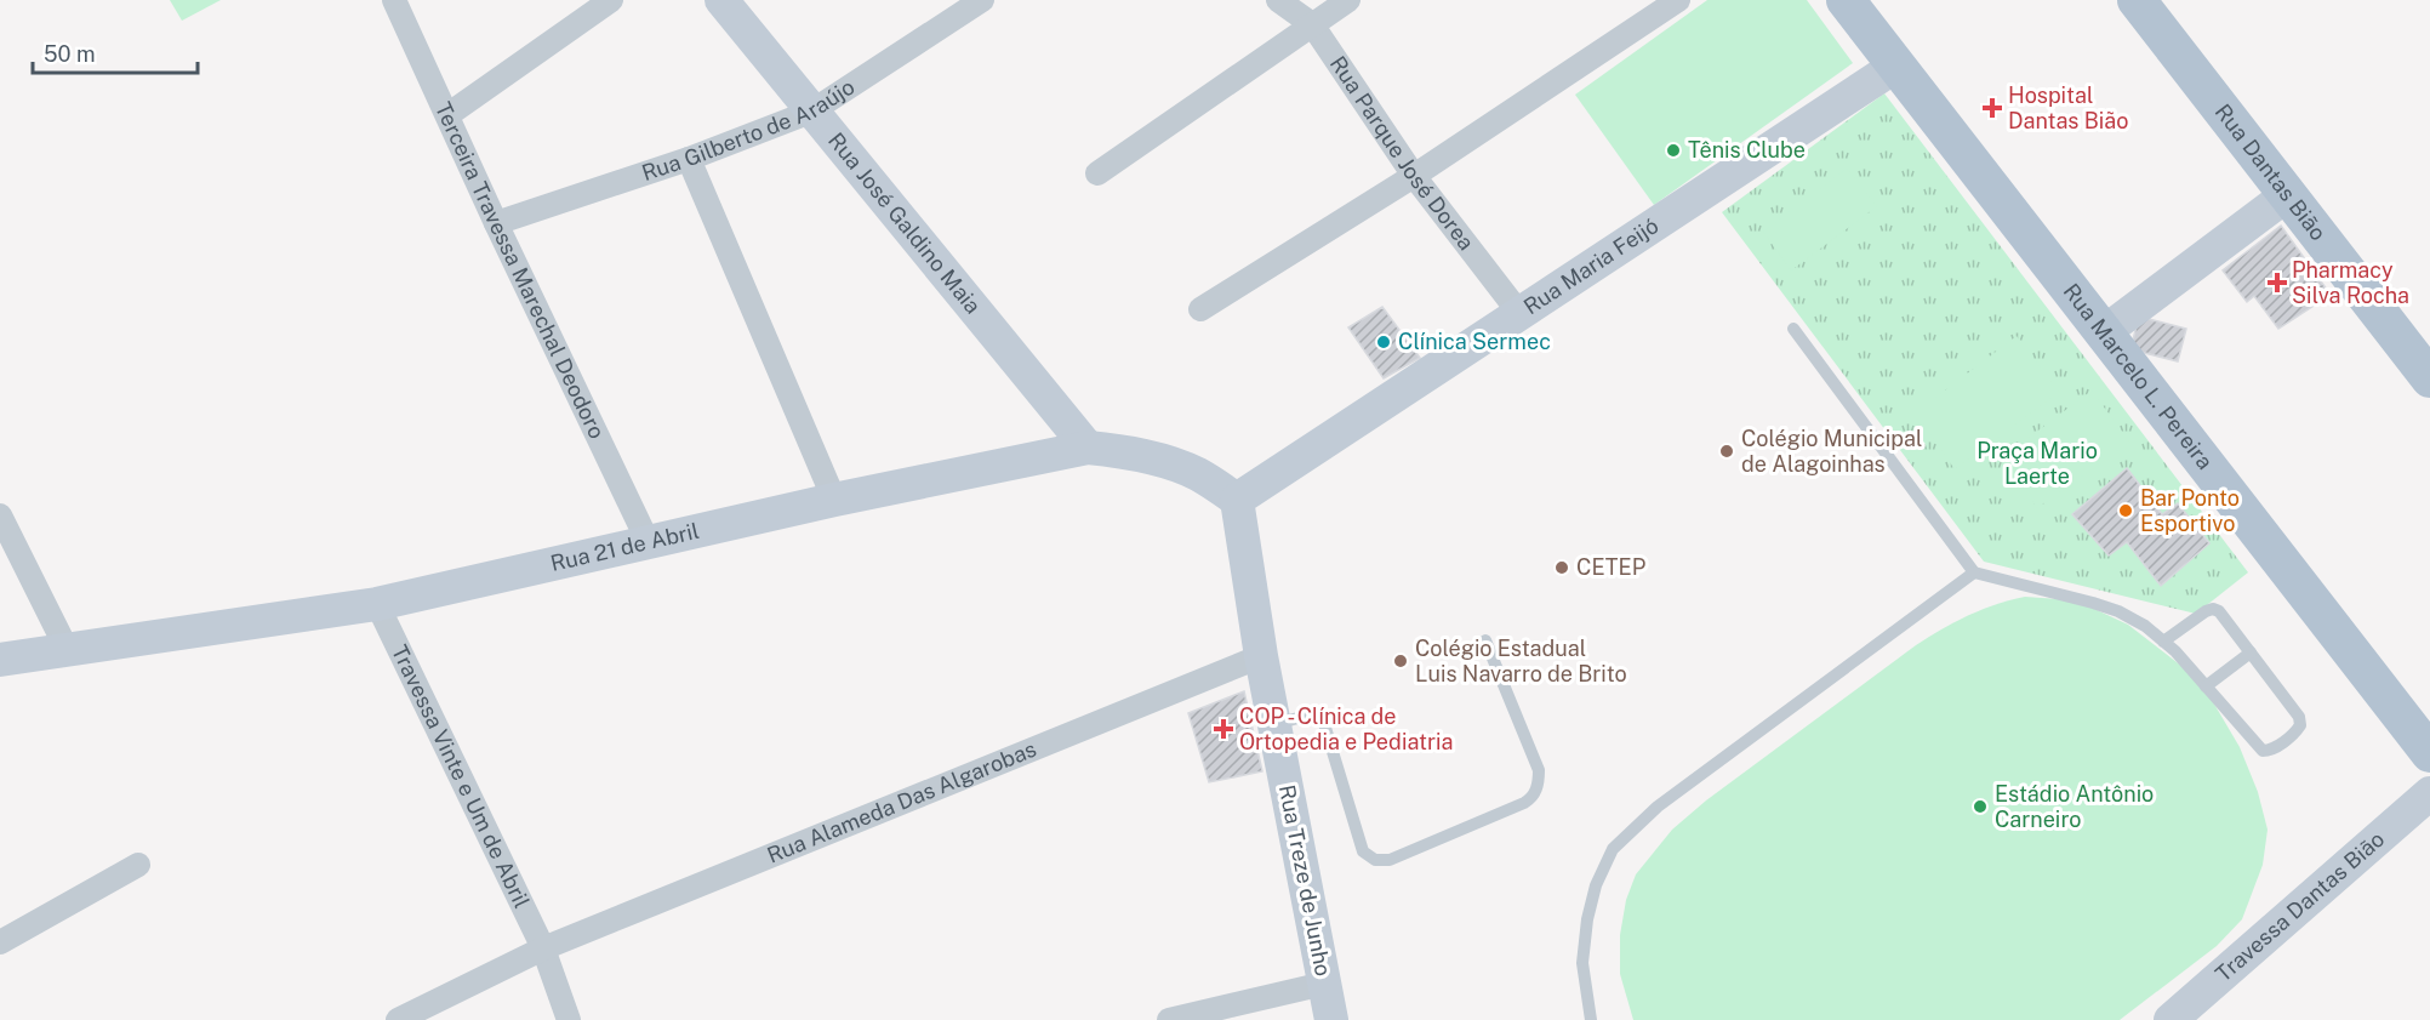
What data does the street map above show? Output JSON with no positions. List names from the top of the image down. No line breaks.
{"streets":{"main road":["Rua Dantas Bião","Rua Marcelo L. Pereira"],"street":["Rua Gilberto de Araújo","Rua Parque José Dorea","Rua José Galdino Maia","Rua Maria Feijó","Terceira Travessa Marechal Deodoro","Rua 21 de Abril","Travessa Vinte e Um de Abril","Rua Alameda Das Algarobas","Rua Treze de Junho","Travessa Dantas Bião"]},"crossings":[["Rua Gilberto de Araújo","Rua José Galdino Maia"],["Rua Gilberto de Araújo","Terceira Travessa Marechal Deodoro"],["Rua Parque José Dorea","Rua Maria Feijó"],["Rua José Galdino Maia","Rua 21 de Abril"],["Rua Maria Feijó","Rua Marcelo L. Pereira"],["Rua Maria Feijó","Rua 21 de Abril"],["Terceira Travessa Marechal Deodoro","Rua 21 de Abril"],["Rua 21 de Abril","Travessa Vinte e Um de Abril"],["Travessa Vinte e Um de Abril","Rua Alameda Das Algarobas"],["Rua Alameda Das Algarobas","Rua Treze de Junho"]],"parks":["Praça Mario Laerte"],"places":{"health":["Hospital Dantas Bião","Pharmacy Silva Rocha","COP - Clínica de Ortopedia e Pediatria"],"other":["Tênis Clube","Clínica Sermec","Colégio Municipal de Alagoinhas","Bar Ponto Esportivo","CETEP","Colégio Estadual Luis Navarro de Brito","Estádio Antônio Carneiro"]},"scale_bar":"50 m"}
